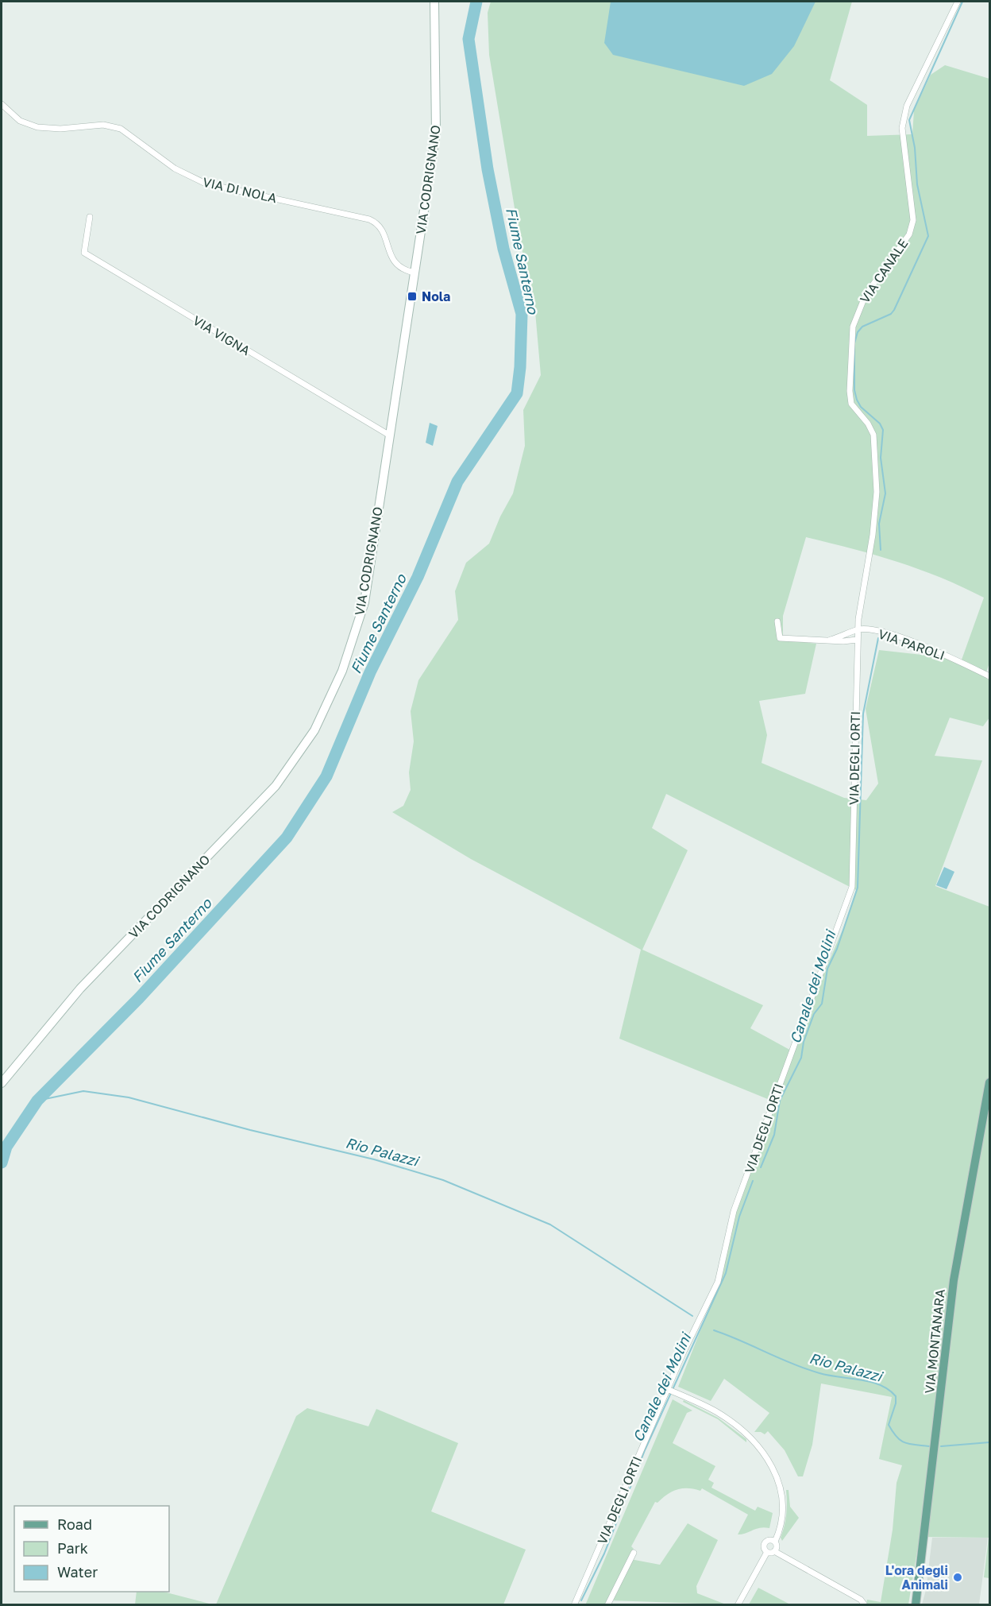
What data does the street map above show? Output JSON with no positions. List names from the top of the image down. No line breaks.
{"streets":{"main road":["VIA MONTANARA"],"street":["VIA CODRIGNANO","VIA DI NOLA","VIA CANALE","VIA VIGNA","VIA PAROLI","VIA DEGLI ORTI"]},"crossings":[["VIA CODRIGNANO","VIA DI NOLA"],["VIA CODRIGNANO","VIA VIGNA"],["VIA CANALE","VIA PAROLI"],["VIA CANALE","VIA DEGLI ORTI"],["VIA PAROLI","VIA DEGLI ORTI"]],"water":["Fiume Santerno","Canale dei Molini","Rio Palazzi"],"places":{"transit":["Nola"],"other":["L'ora degli Animali"]},"legend":["Road","Park","Water"]}
